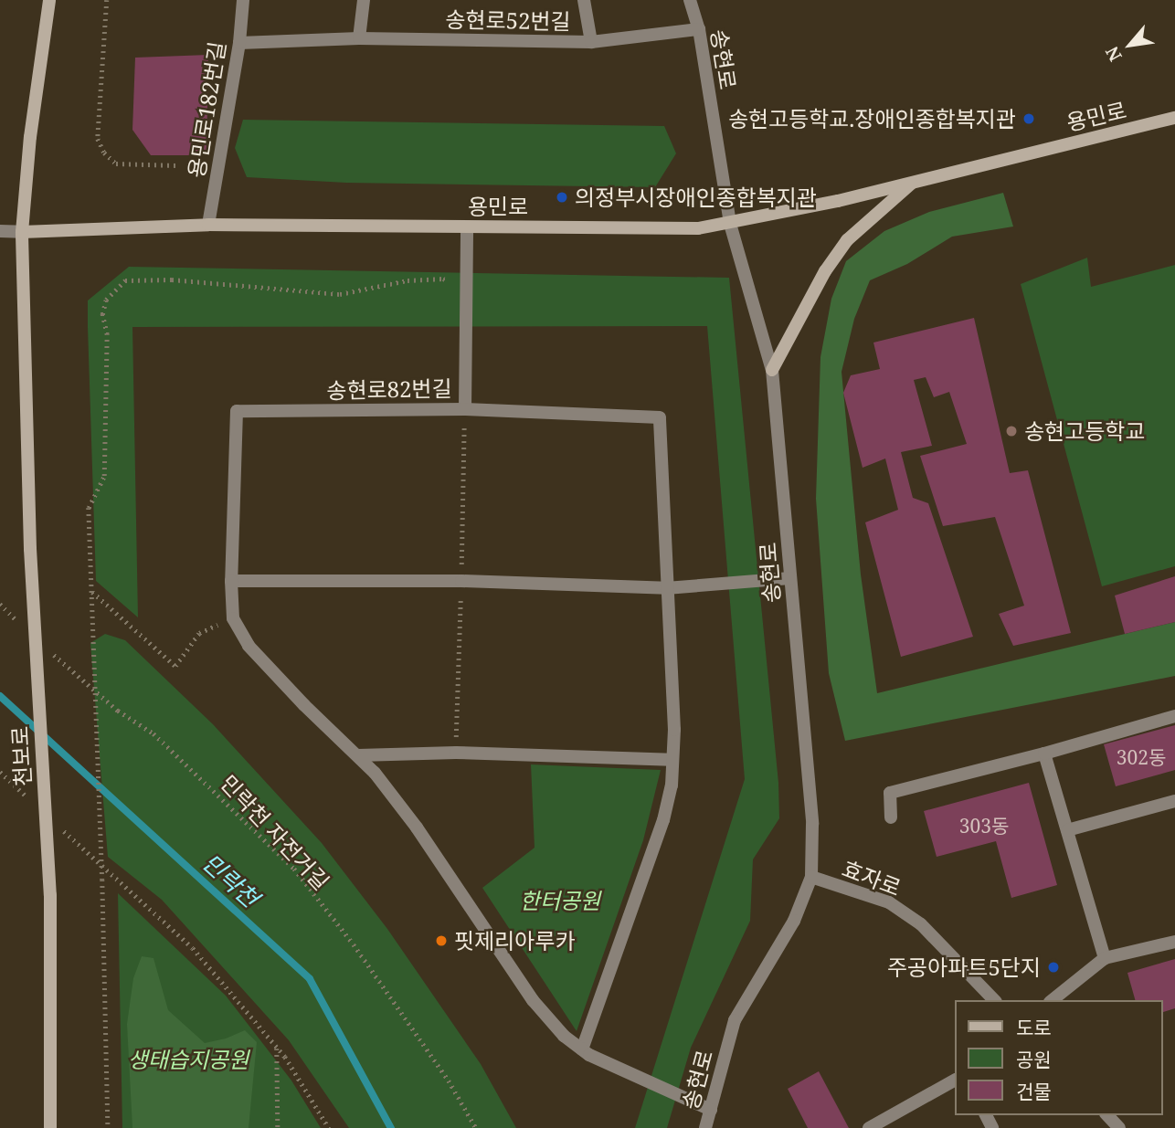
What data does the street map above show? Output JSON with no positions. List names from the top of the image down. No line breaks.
{"streets":{"main road":["용민로","천보로"],"street":["송현로52번길","송현로","용민로182번길","송현로82번길","효자로"],"path":["민락천 자전거길"]},"crossings":[["송현로52번길","송현로"],["송현로52번길","용민로182번길"],["송현로","용민로"],["송현로","송현로82번길"],["송현로","효자로"],["용민로182번길","용민로"],["용민로","천보로"]],"water":["민락천"],"parks":["한터공원","생태습지공원"],"places":["송현고등학교.장애인종합복지관","의정부시장애인종합복지관","송현고등학교","핏제리아루카","주공아파트5단지"],"house_numbers":["302동","303동"],"legend":["도로","공원","건물"],"north":"bottom left"}
